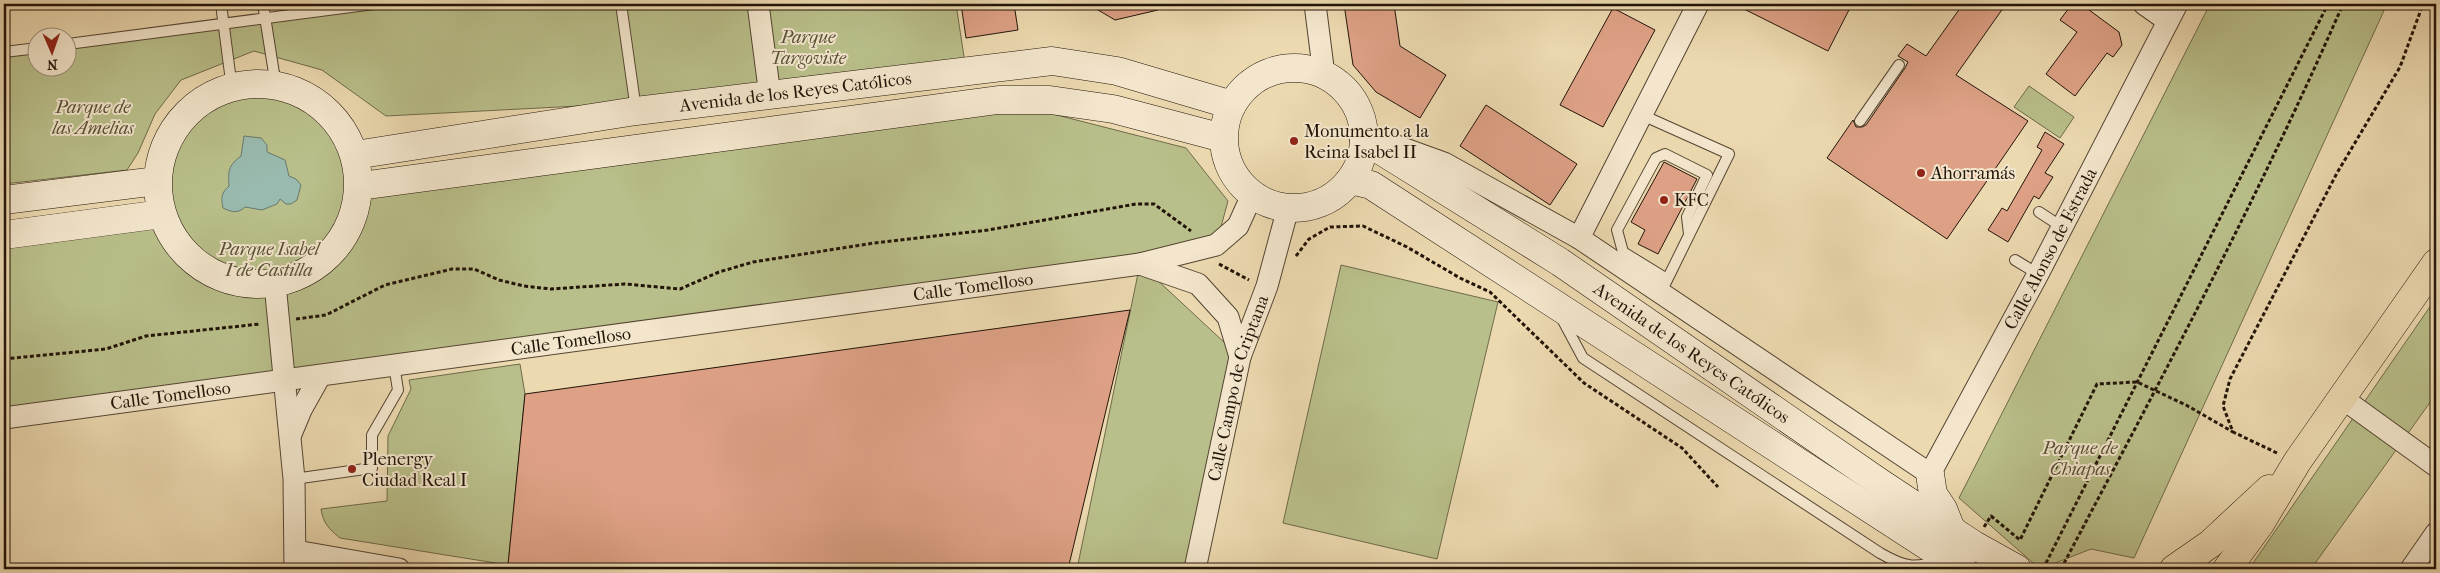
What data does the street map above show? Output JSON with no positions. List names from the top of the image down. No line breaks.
{"streets":{"main road":["Avenida de los Reyes Católicos"],"street":["Calle Alonso de Estrada","Calle Tomelloso","Calle Campo de Criptana"]},"crossings":[["Avenida de los Reyes Católicos","Calle Tomelloso"],["Avenida de los Reyes Católicos","Calle Campo de Criptana"],["Calle Tomelloso","Calle Campo de Criptana"]],"parks":["Parque Targoviste","Parque de las Amelias","Parque Isabel I de Castilla","Parque de Chiapas"],"places":["Monumento a la Reina Isabel II","Ahorramás","KFC","Plenergy Ciudad Real I"],"north":"bottom"}
